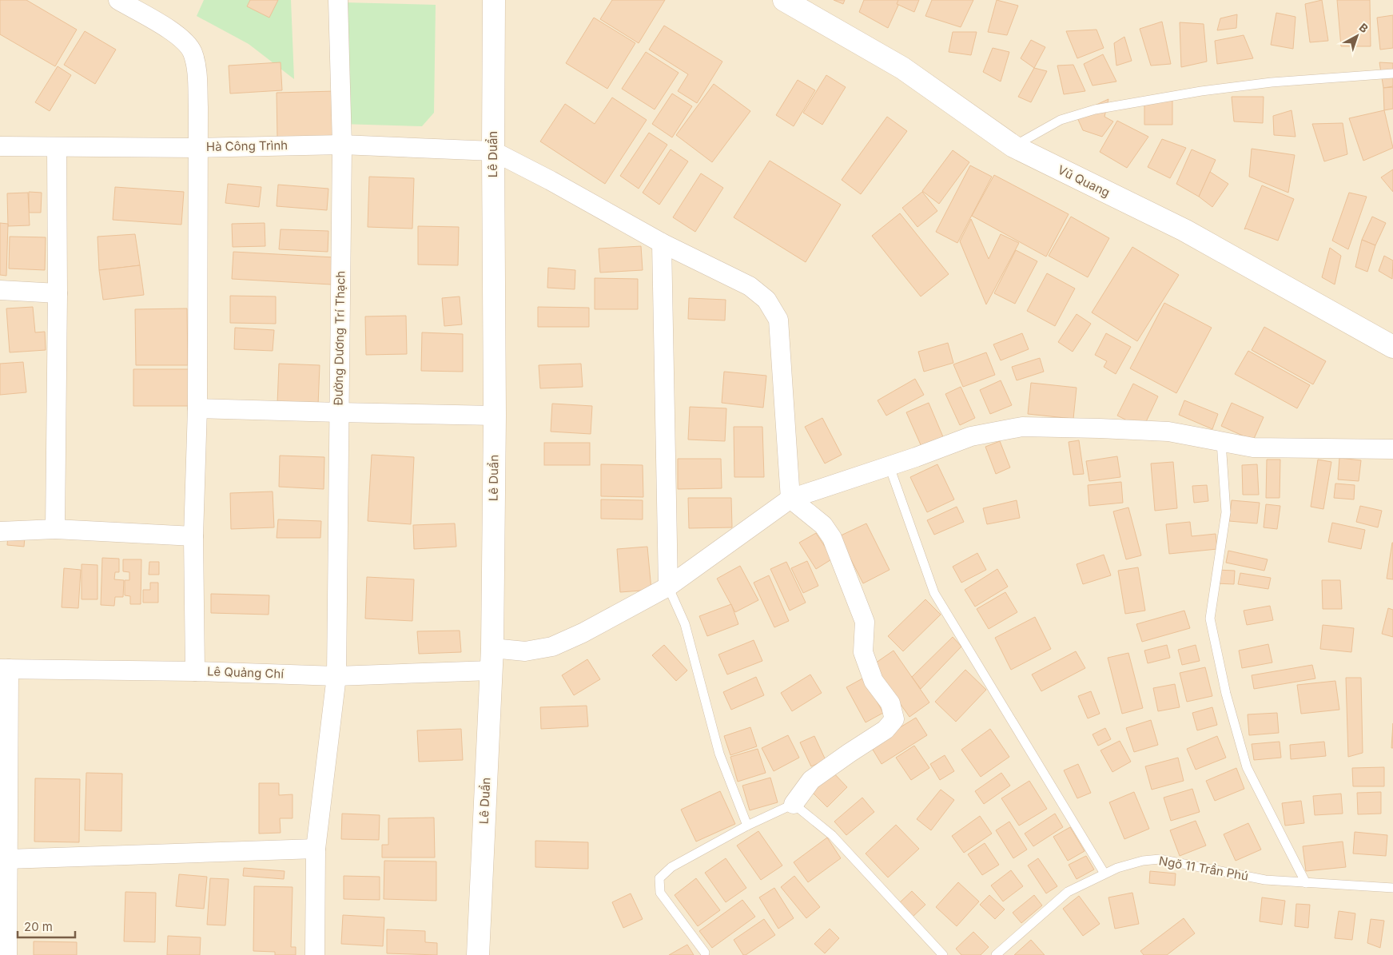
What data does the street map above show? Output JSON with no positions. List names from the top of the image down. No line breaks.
{"streets":{"main road":["Lê Duẩn","Vũ Quang"],"street":["Hà Công Trình","Đường Dương Trí Thạch","Lê Quảng Chí"],"lane":["Ngõ 11 Trần Phú"]},"crossings":[["Hà Công Trình","Lê Duẩn"],["Hà Công Trình","Đường Dương Trí Thạch"],["Lê Duẩn","Lê Quảng Chí"],["Đường Dương Trí Thạch","Lê Quảng Chí"]],"scale_bar":"20 m","north":"top right"}
